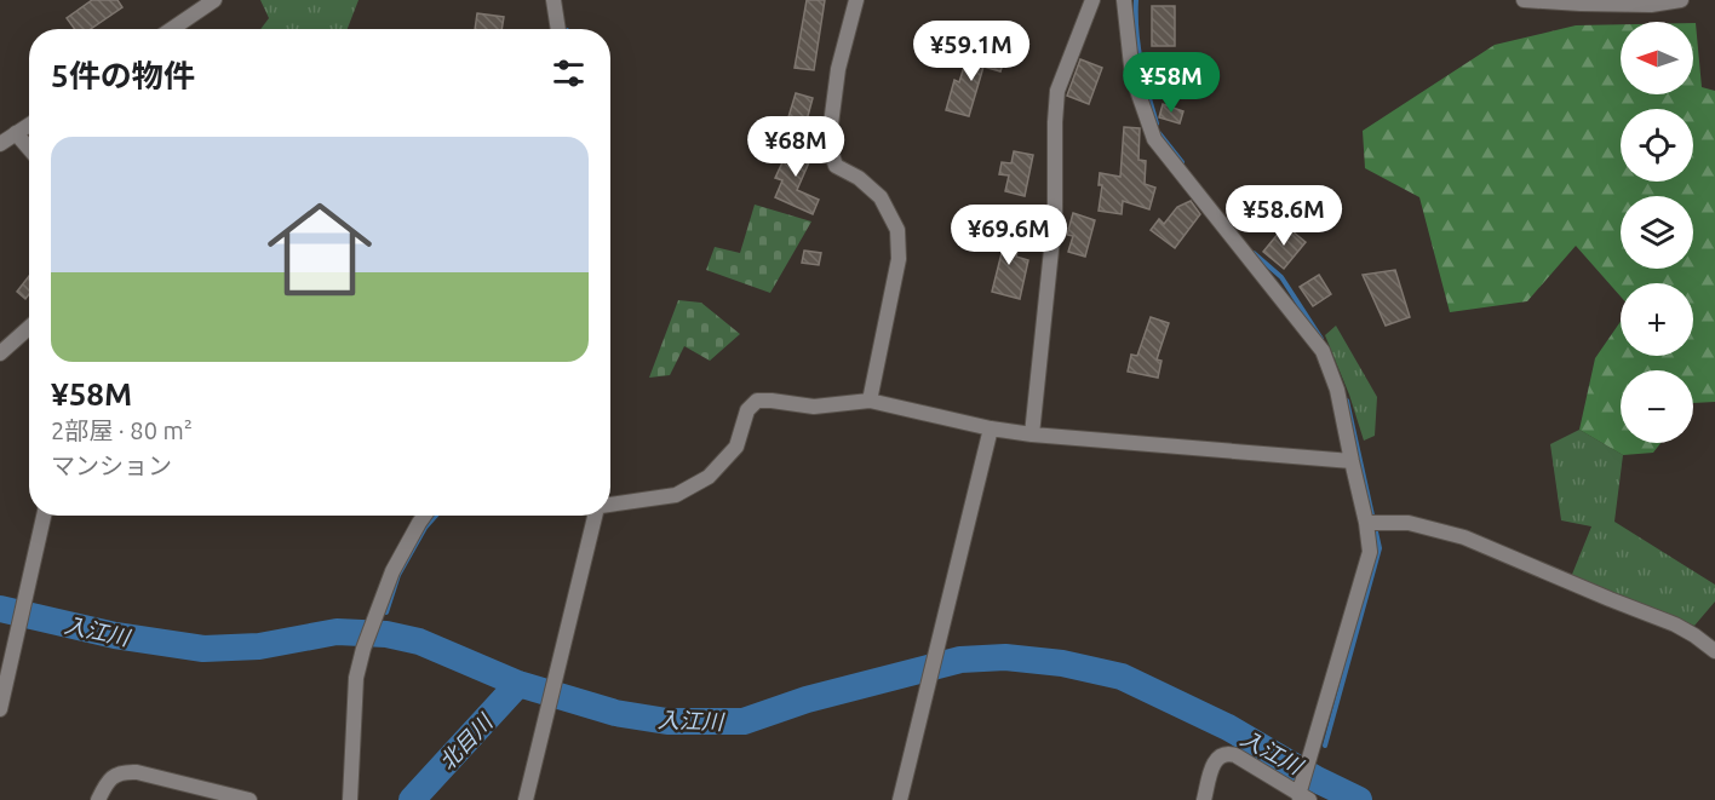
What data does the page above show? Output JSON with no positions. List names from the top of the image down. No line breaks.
{"water":["入江川","北目川"],"north":"left","page":{"price":["¥59.1M","¥58M","¥68M","¥58.6M","¥69.6M"],"map_buttons":["+","−"],"heading":"5件の物件","list":[{"name":"¥58M","note":"2部屋 · 80 m² · マンション"}]}}
